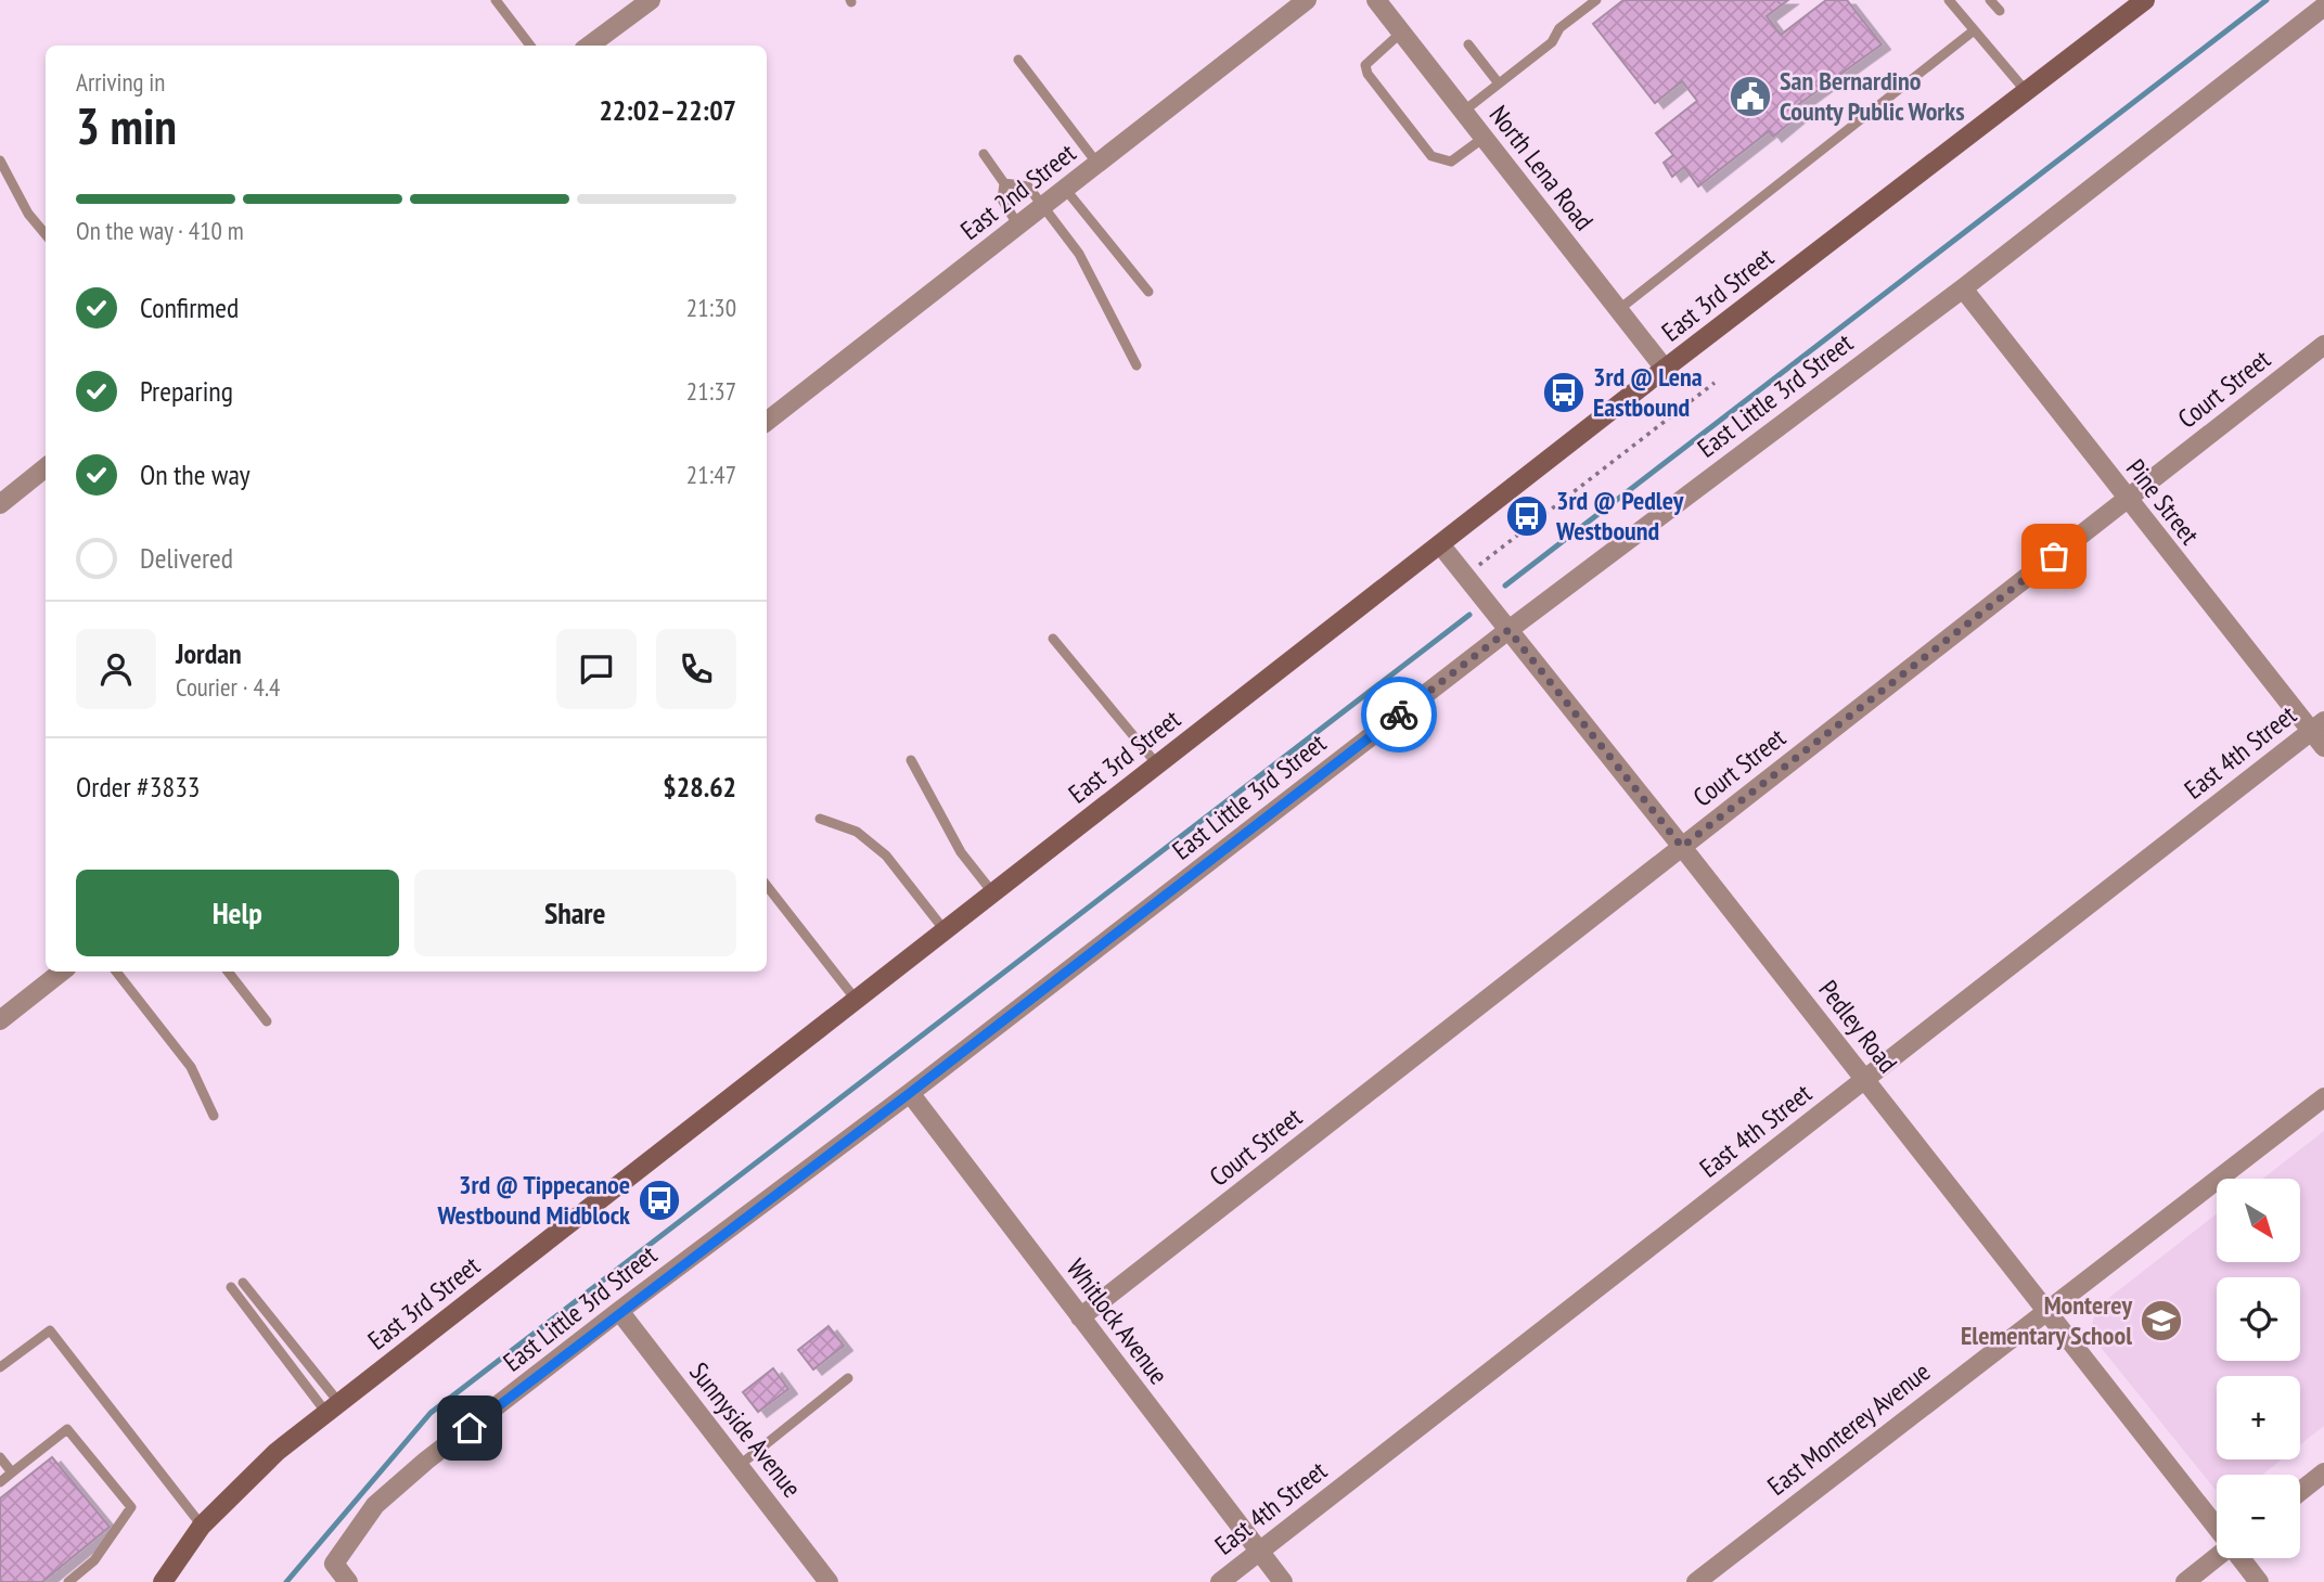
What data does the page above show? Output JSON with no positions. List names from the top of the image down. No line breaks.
{"streets":{"main road":["East 3rd Street"],"street":["North Lena Road","East 2nd Street","Court Street","East Little 3rd Street","Pine Street","East 4th Street","Pedley Road","Whitlock Avenue","East Monterey Avenue","Sunnyside Avenue"]},"crossings":[["North Lena Road","East 3rd Street"],["East 3rd Street","Pedley Road"],["Court Street","Pine Street"],["Court Street","Pedley Road"],["Court Street","Whitlock Avenue"],["East Little 3rd Street","Pine Street"],["East Little 3rd Street","Pedley Road"],["East Little 3rd Street","Whitlock Avenue"],["East Little 3rd Street","Sunnyside Avenue"],["Pine Street","East 4th Street"],["East 4th Street","Pedley Road"],["East 4th Street","Whitlock Avenue"],["Pedley Road","East Monterey Avenue"]],"places":{"public building":["San Bernardino County Public Works"],"bus stop":["3rd @ Lena Eastbound","3rd @ Pedley Westbound","3rd @ Tippecanoe Westbound Midblock"],"school or university":["Monterey Elementary School"]},"north":"bottom right","page":{"heading":["3 min","Arriving in","22:02–22:07"],"panel":["Jordan","Courier · 4.4","Order #3833","$28.62"],"bar":"On the way · 410 m","list":[["Confirmed","21:30"],["Preparing","21:37"],["On the way","21:47"],"Delivered"],"buttons":["Help","Share"],"map_buttons":["+","−"]}}
